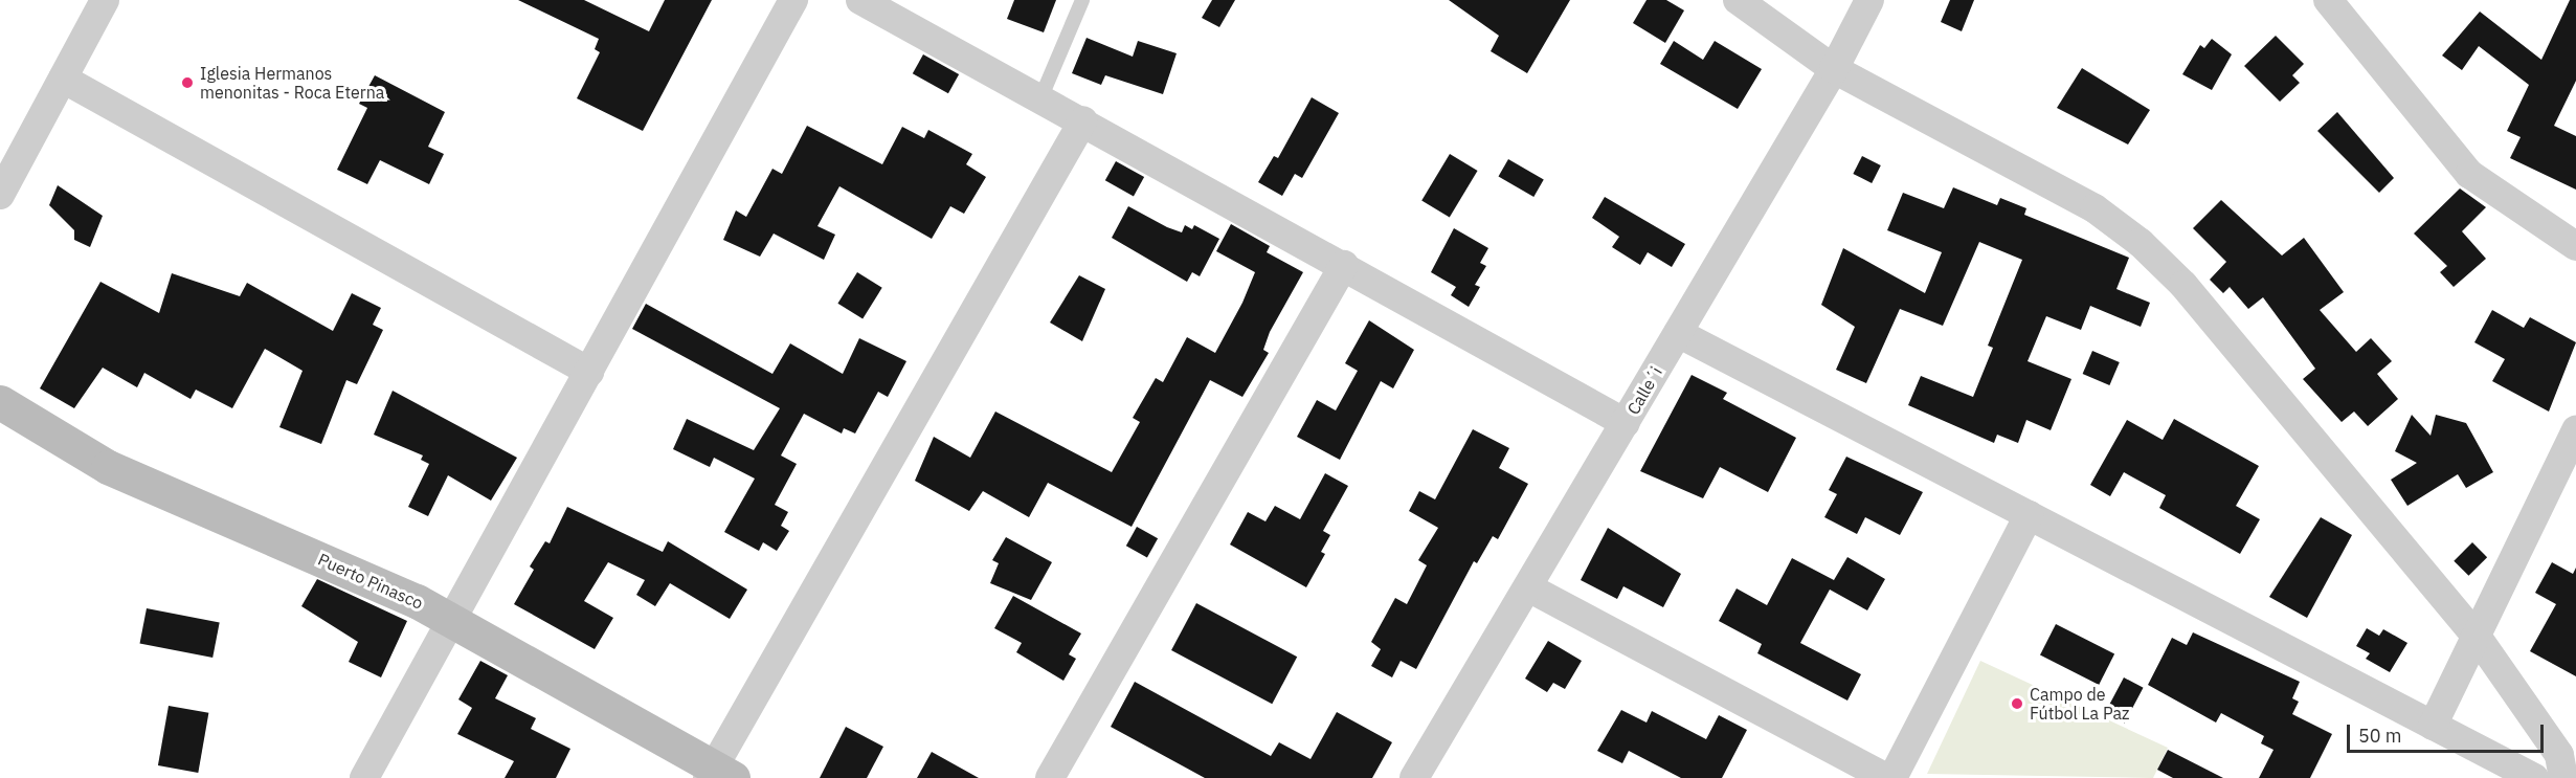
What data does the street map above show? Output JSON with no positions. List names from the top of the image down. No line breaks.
{"streets":{"street":["Calle´i","Puerto Pinasco"]},"places":["Iglesia Hermanos menonitas - Roca Eterna","Campo de Fútbol La Paz"],"scale_bar":"50 m"}
